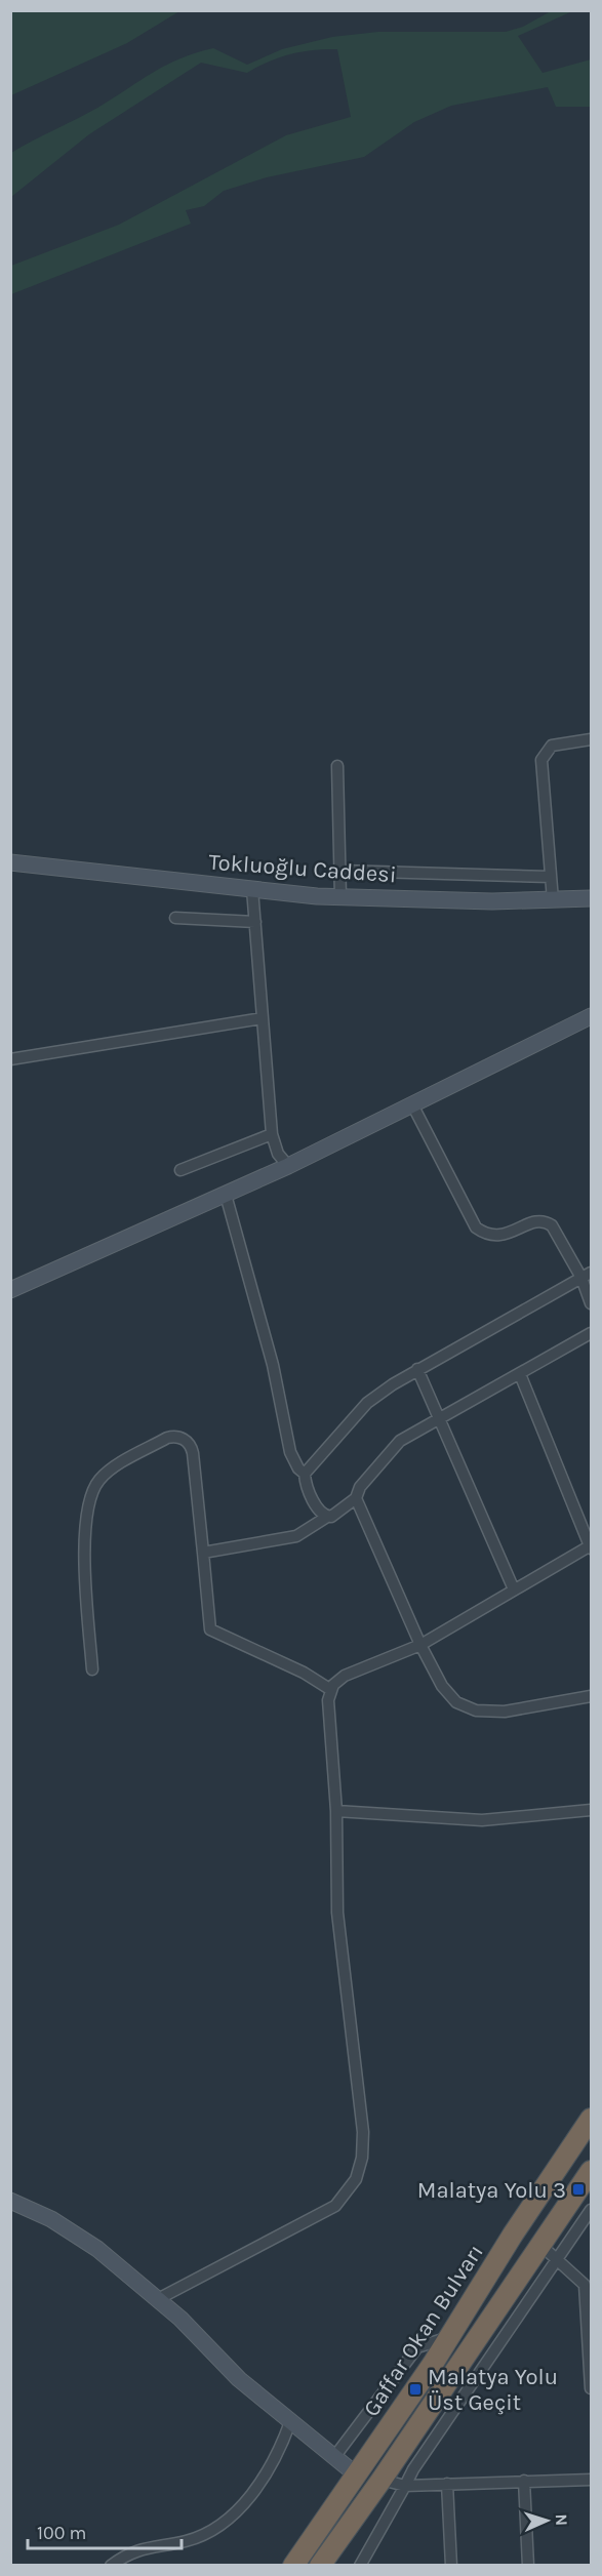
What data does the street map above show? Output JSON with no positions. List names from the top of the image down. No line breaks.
{"streets":{"highway":["Gaffar Okan Bulvarı"],"street":["Tokluoğlu Caddesi"]},"places":{"transit":["Malatya Yolu 3","Malatya Yolu Üst Geçit"]},"scale_bar":"100 m","north":"right"}
